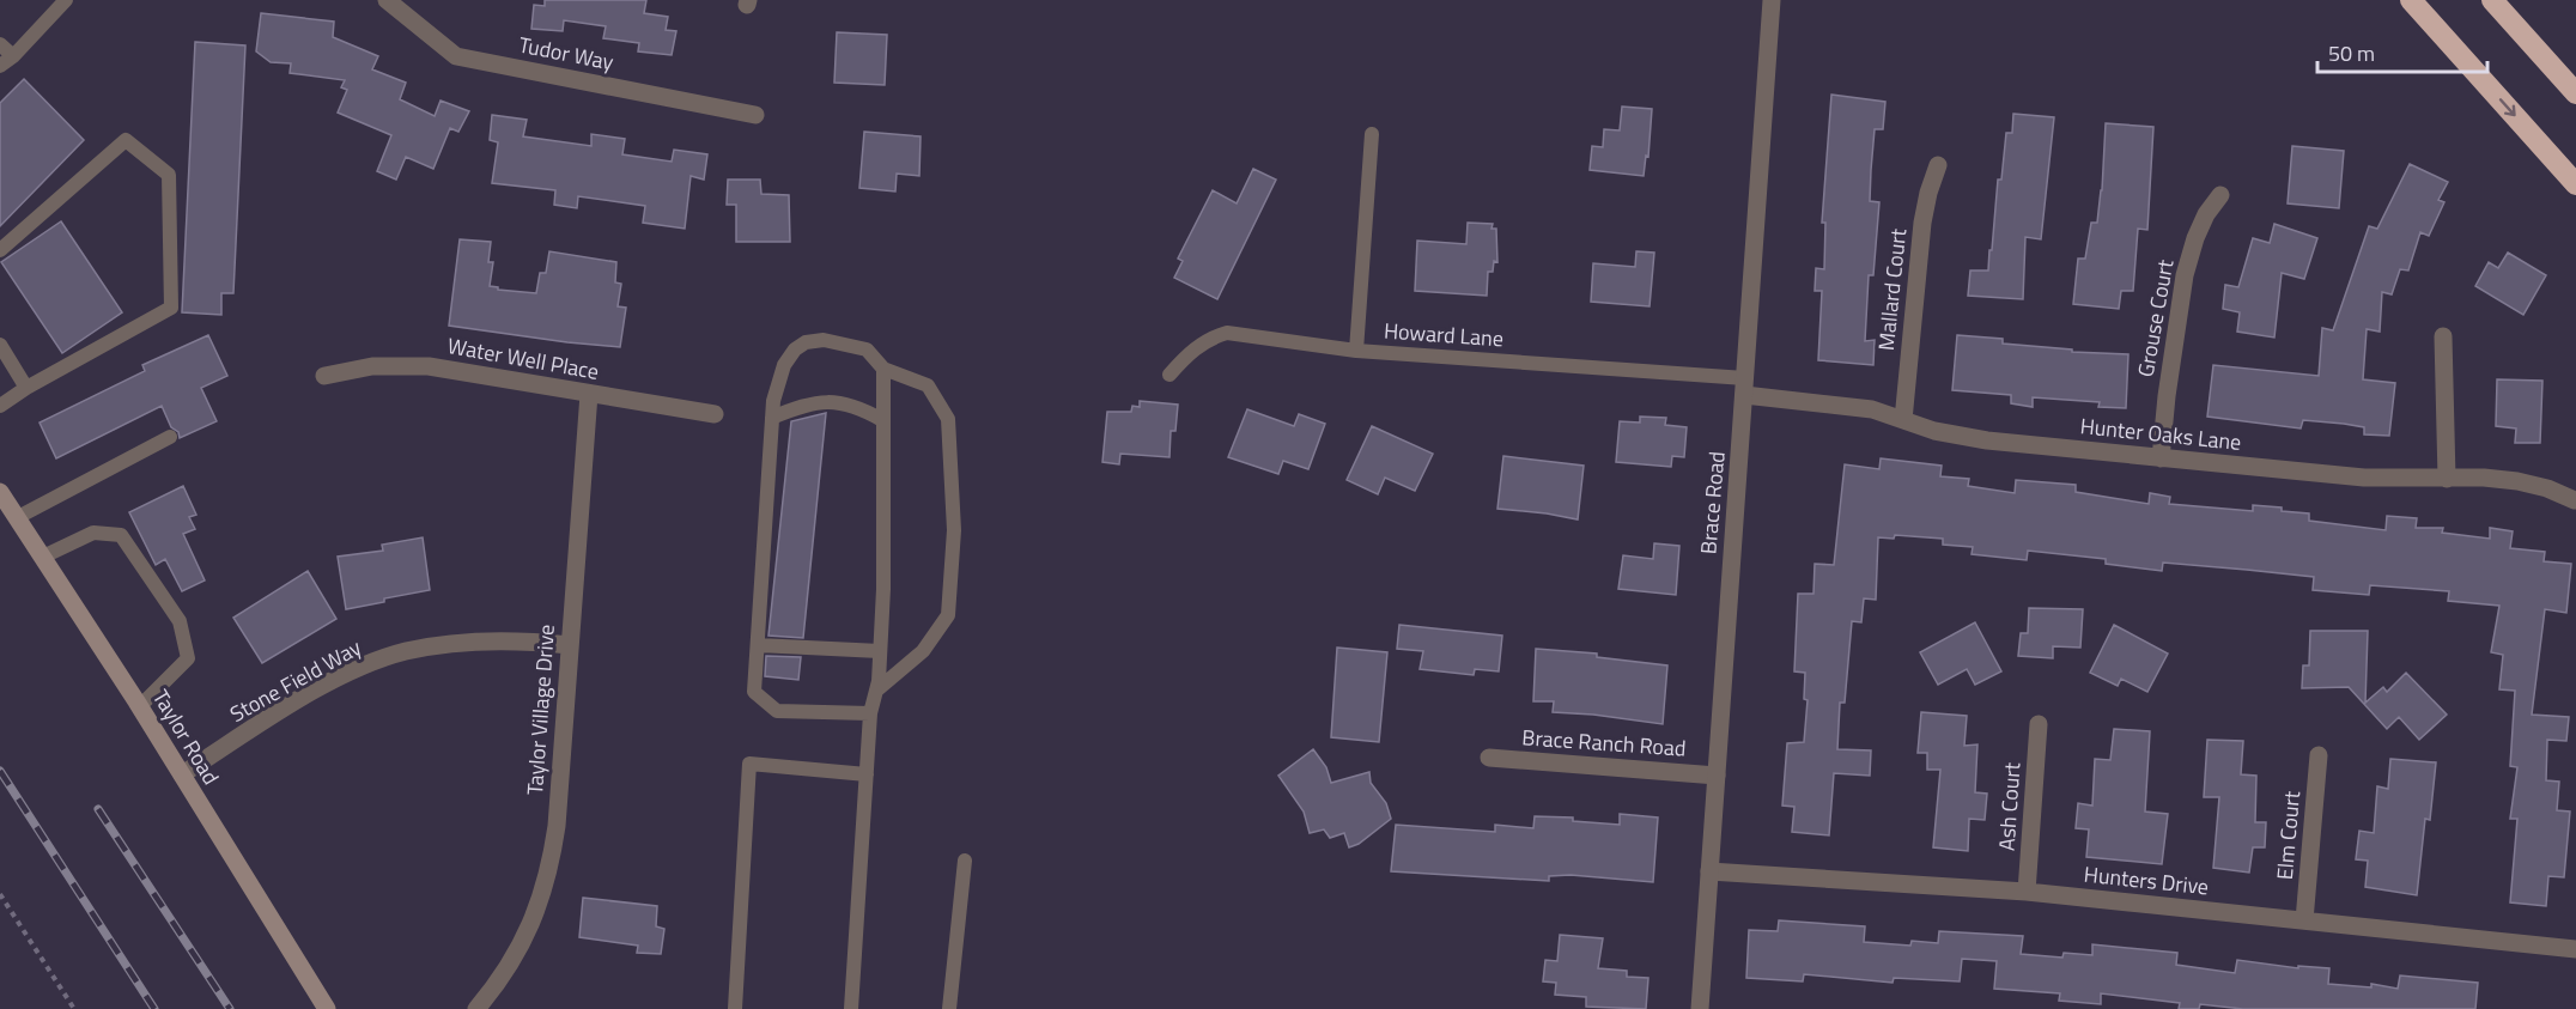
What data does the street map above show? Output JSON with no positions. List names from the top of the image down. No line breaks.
{"streets":{"main road":["Taylor Road"],"street":["Tudor Way","Mallard Court","Grouse Court","Water Well Place","Hunter Oaks Lane","Brace Road","Stone Field Way","Taylor Village Drive","Brace Ranch Road","Ash Court","Elm Court","Hunters Drive"],"lane":["Howard Lane"]},"crossings":[["Mallard Court","Hunter Oaks Lane"],["Grouse Court","Hunter Oaks Lane"],["Howard Lane","Hunter Oaks Lane"],["Howard Lane","Brace Road"],["Water Well Place","Taylor Village Drive"],["Hunter Oaks Lane","Brace Road"],["Brace Road","Brace Ranch Road"],["Brace Road","Hunters Drive"],["Stone Field Way","Taylor Village Drive"],["Stone Field Way","Taylor Road"],["Ash Court","Hunters Drive"],["Elm Court","Hunters Drive"]],"scale_bar":"50 m"}
